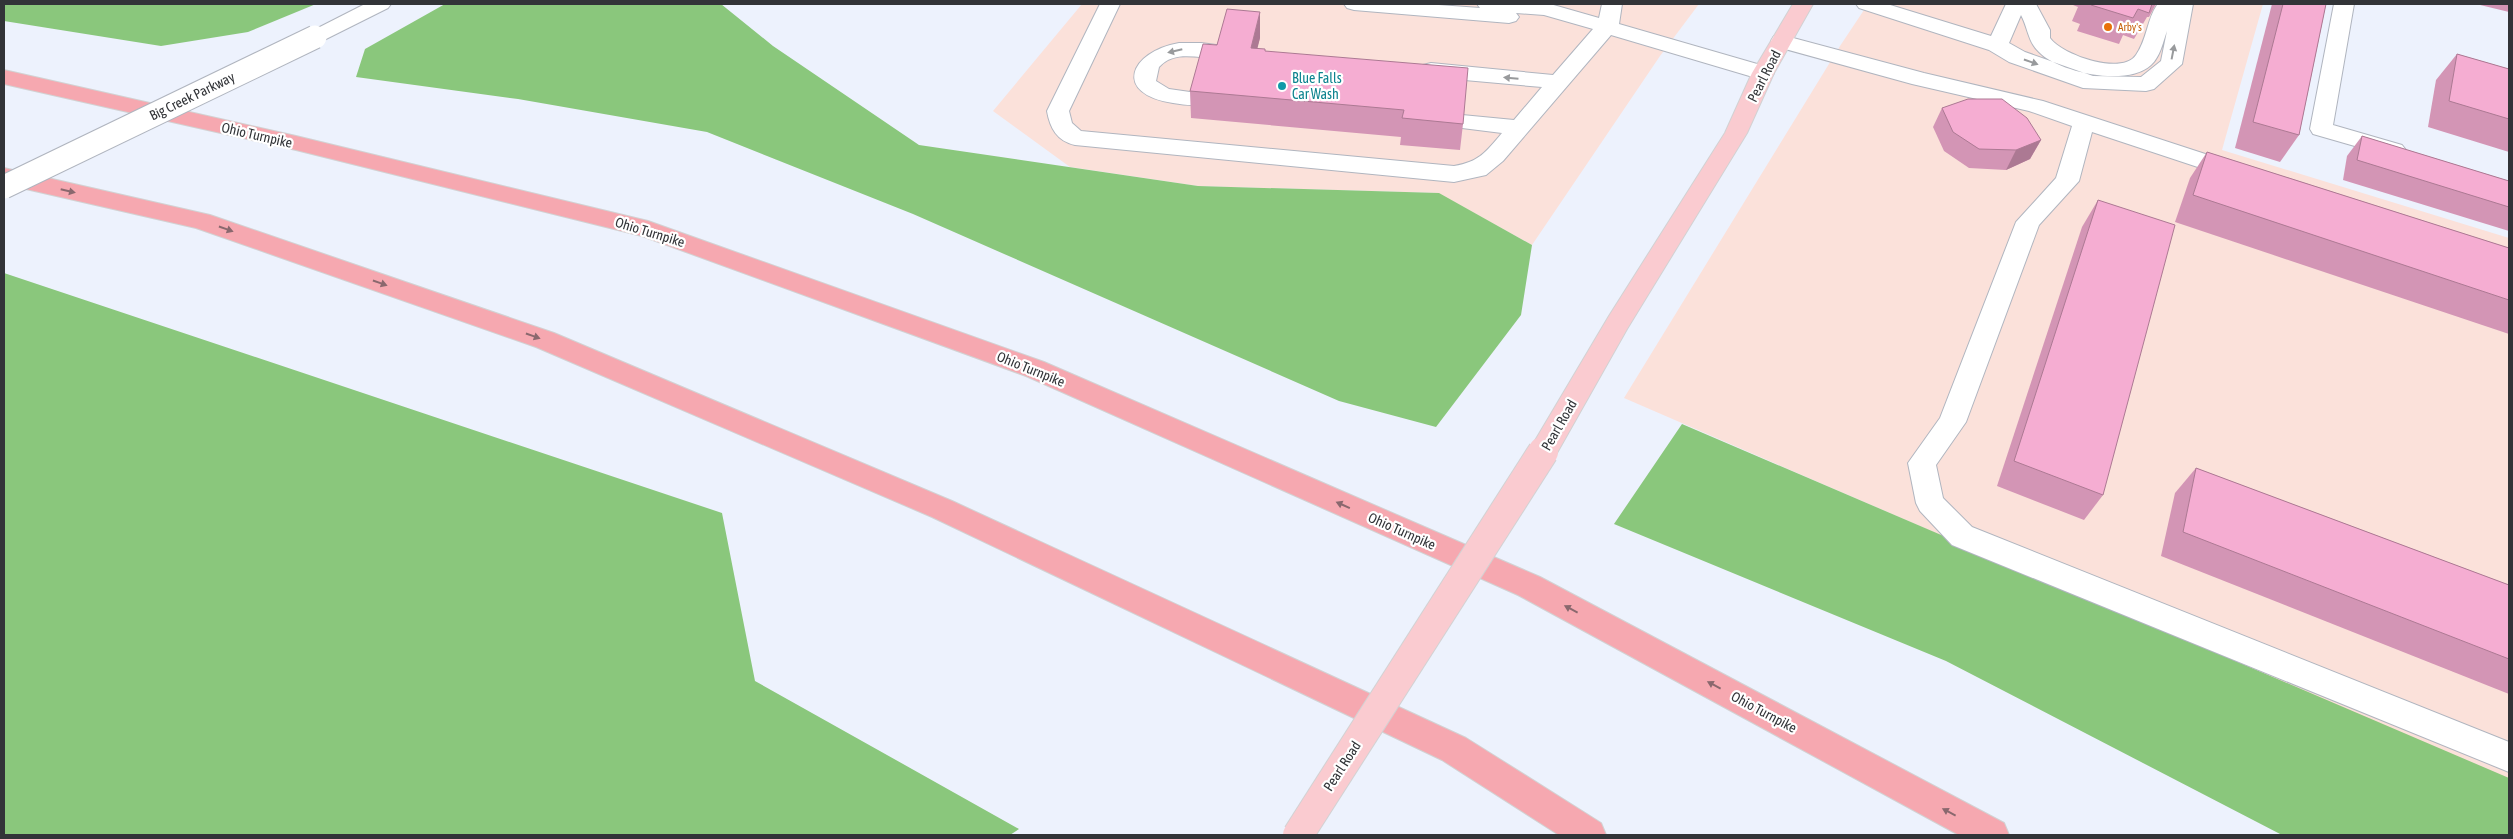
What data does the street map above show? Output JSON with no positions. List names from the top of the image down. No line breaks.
{"streets":{"highway":["Ohio Turnpike"],"main road":["Pearl Road"],"street":["Big Creek Parkway"]},"places":["Arby's","Blue Falls Car Wash"]}
